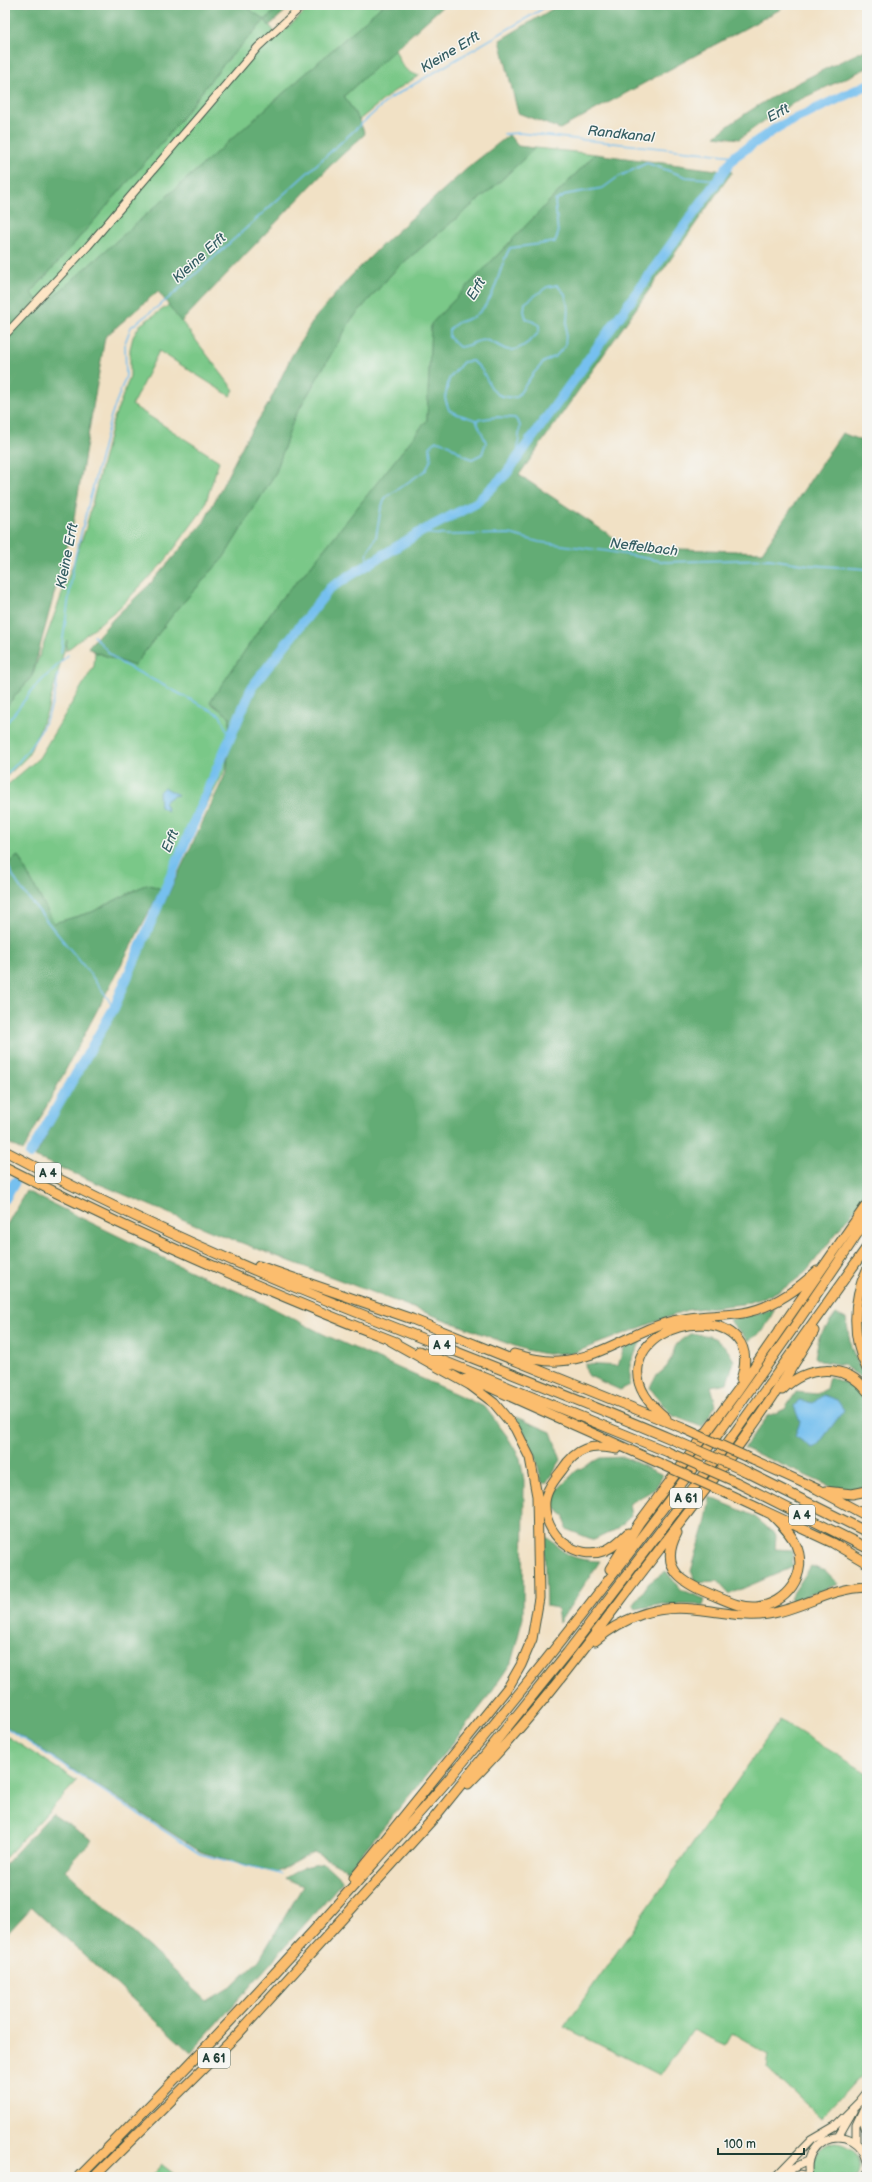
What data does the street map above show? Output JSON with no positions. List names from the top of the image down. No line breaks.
{"streets":{"highway":["A 4","A 61"]},"water":["Kleine Erft","Erft","Randkanal","Neffelbach"],"scale_bar":"100 m"}
